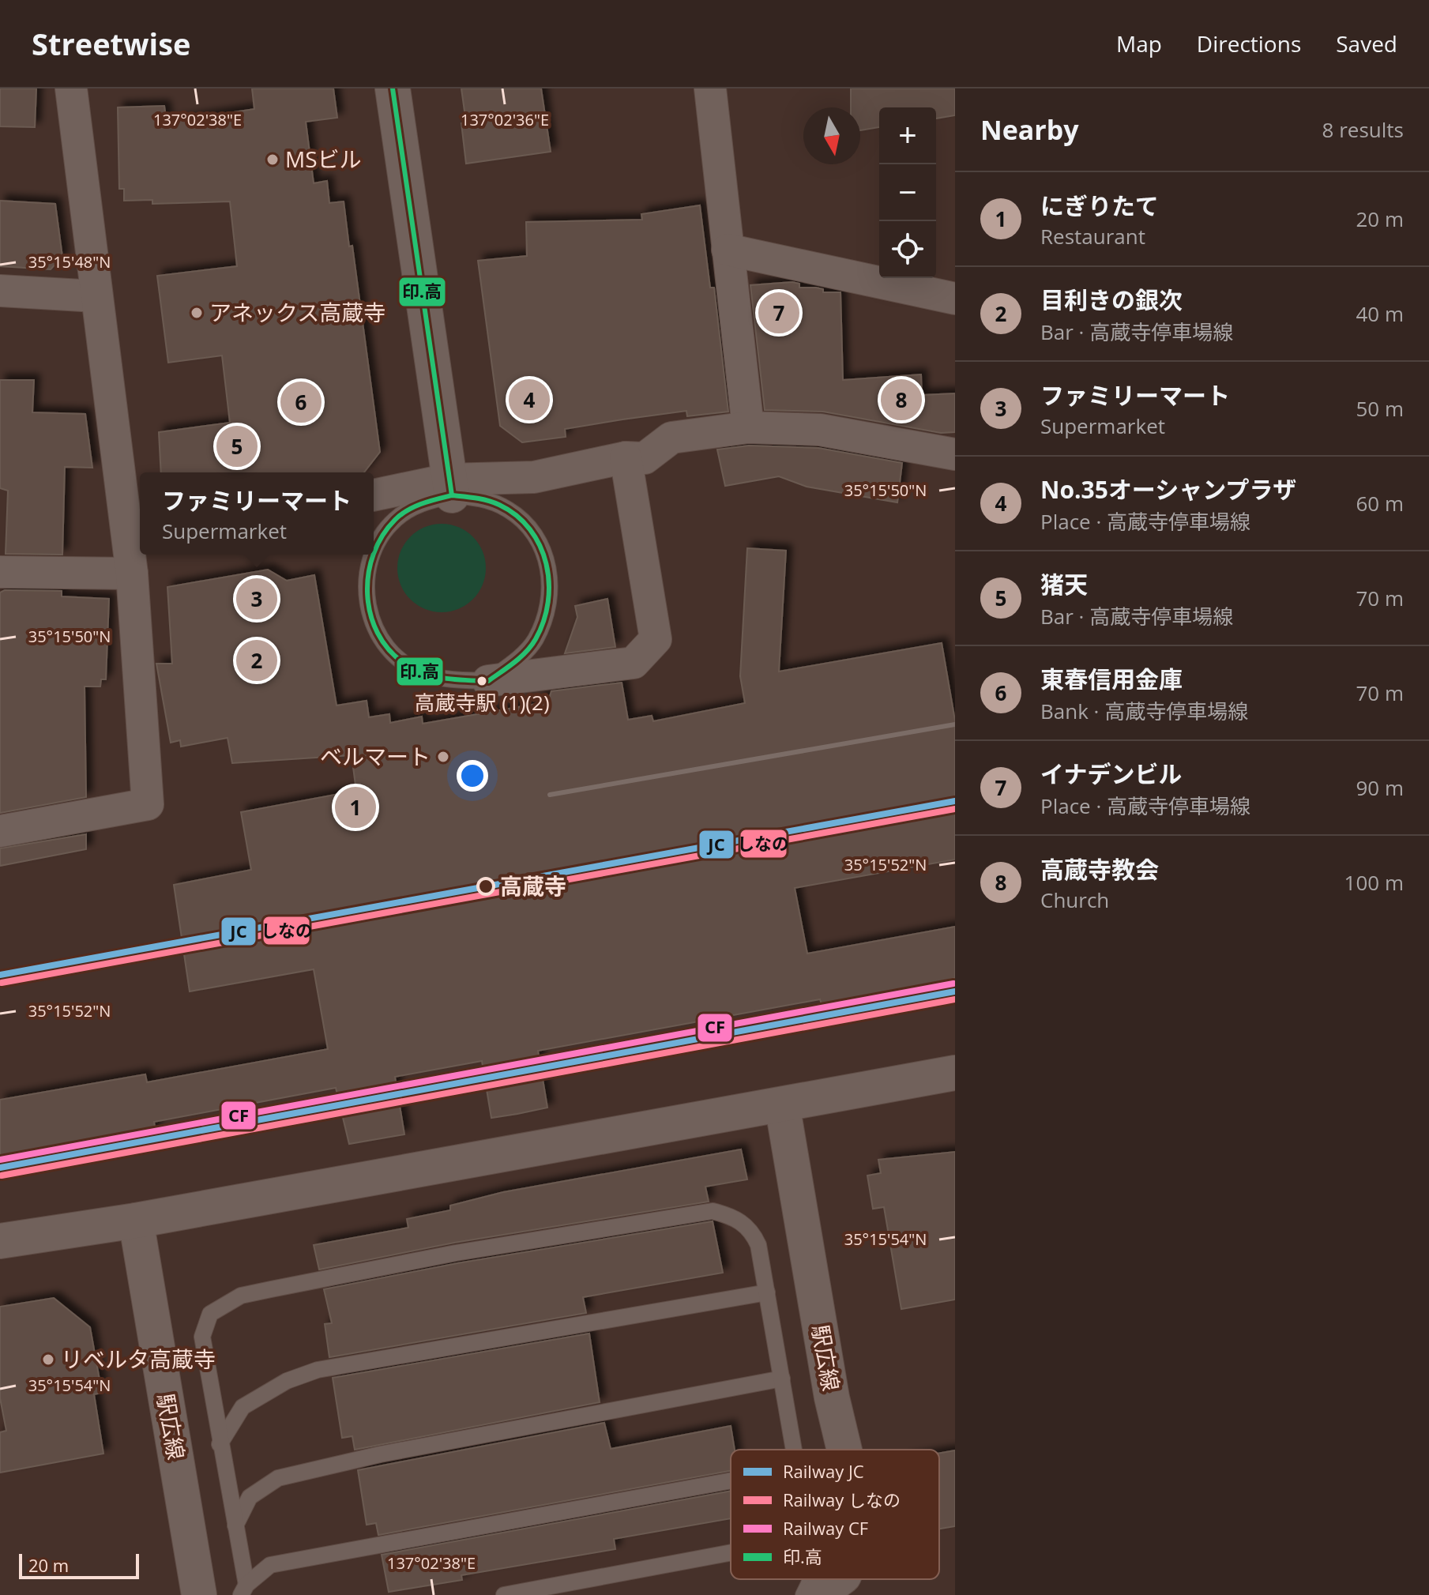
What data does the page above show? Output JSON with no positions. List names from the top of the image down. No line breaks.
{"streets":{"street":["駅広線"]},"places":["MSビル","アネックス高蔵寺","高蔵寺駅 (1)(2)","ベルマート","高蔵寺","リベルタ高蔵寺"],"lines":["transit line 印.高","rail line JC","rail line しなの","rail line CF"],"legend":["Railway JC","Railway しなの","Railway CF","印.高"],"scale_bar":"20 m","north":"bottom","page":{"header":"Streetwise","nav":["Map","Directions","Saved"],"heading":["Nearby","8 results"],"map_buttons":["+","−"],"list":[{"mark":"1","name":"にぎりたて","note":"Restaurant","value":"20 m"},{"mark":"2","name":"目利きの銀次","note":"Bar · 高蔵寺停車場線","value":"40 m"},{"mark":"3","name":"ファミリーマート","note":"Supermarket","value":"50 m"},{"mark":"4","name":"No.35オーシャンプラザ","note":"Place · 高蔵寺停車場線","value":"60 m"},{"mark":"5","name":"猪天","note":"Bar · 高蔵寺停車場線","value":"70 m"},{"mark":"6","name":"東春信用金庫","note":"Bank · 高蔵寺停車場線","value":"70 m"},{"mark":"7","name":"イナデンビル","note":"Place · 高蔵寺停車場線","value":"90 m"},{"mark":"8","name":"高蔵寺教会","note":"Church","value":"100 m"}],"pins":["7","4","8","6","5","3","2","1"],"popup":["ファミリーマート","Supermarket"],"scale":"20 m"},"coordinates":["137°02'38\"E","137°02'36\"E","35°15'48\"N","35°15'50\"N","35°15'52\"N","35°15'54\"N"]}
